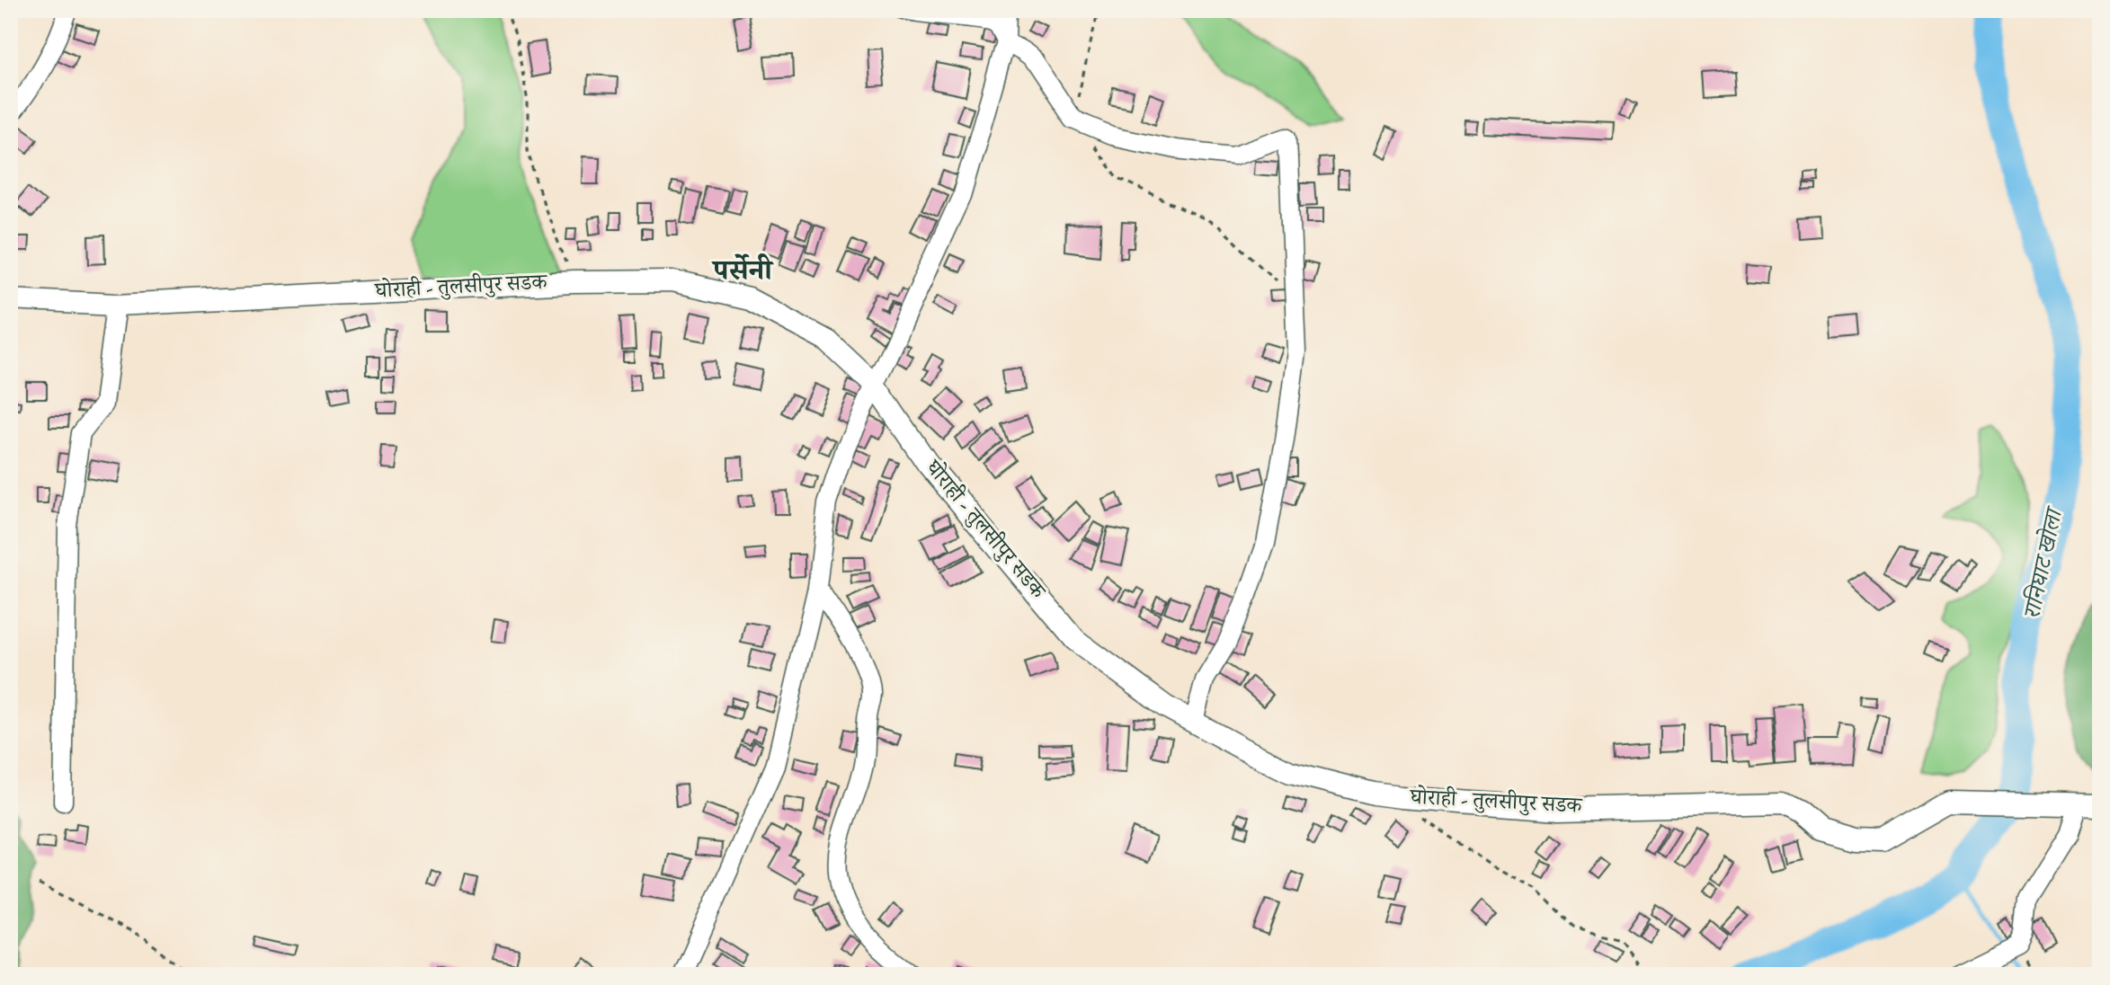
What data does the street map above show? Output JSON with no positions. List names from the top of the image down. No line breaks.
{"streets":{"main road":["घोराही - तुलसीपुर सडक"]},"districts":["पर्सेनी"],"water":["रानिघाट खोला"]}
